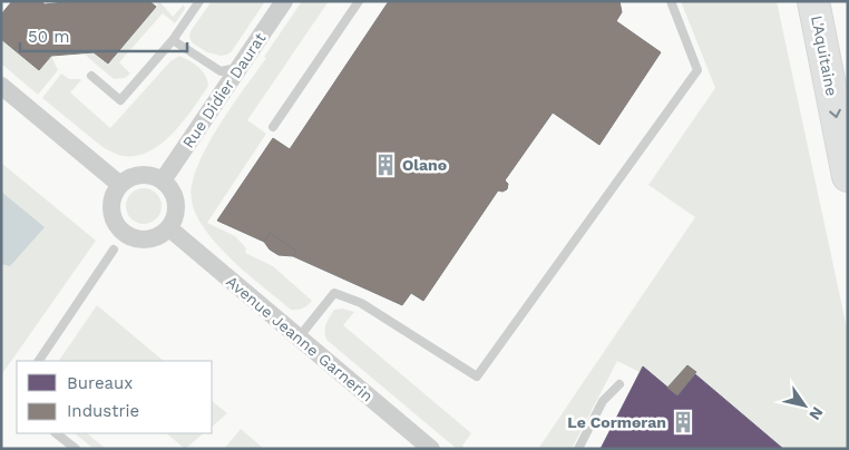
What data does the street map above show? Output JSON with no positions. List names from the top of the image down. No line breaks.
{"streets":{"highway":["L'Aquitaine"],"street":["Rue Didier Daurat","Avenue Jeanne Garnerin"]},"crossings":[["Rue Didier Daurat","Avenue Jeanne Garnerin"]],"one_way":["L'Aquitaine"],"places":{"building":["Olano","Le Cormoran"]},"legend":["Bureaux","Industrie"],"scale_bar":"50 m","north":"bottom right"}
